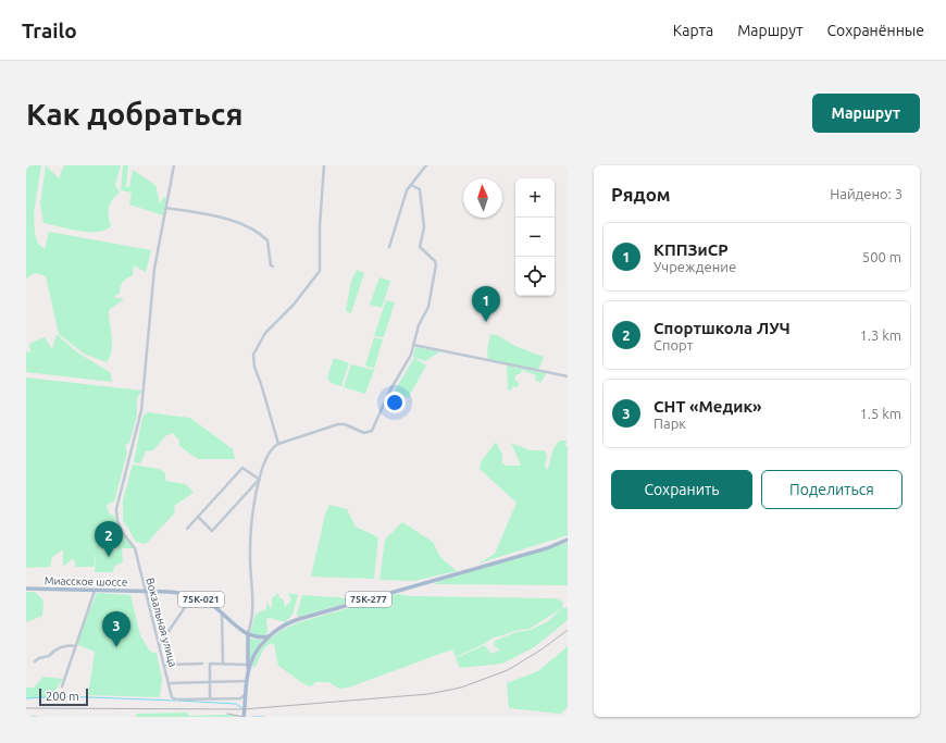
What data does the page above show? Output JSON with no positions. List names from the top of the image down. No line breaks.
{"streets":{"main road":["Миасское шоссе","75К-021","75К-277"],"street":["Вокзальная улица"]},"crossings":[["Миасское шоссе","75К-021"],["Миасское шоссе","Вокзальная улица"],["75К-021","Вокзальная улица"]],"scale_bar":"200 m","north":"top","page":{"header":"Trailo","nav":["Карта","Маршрут","Сохранённые"],"buttons":["Маршрут",["Сохранить","Поделиться"]],"title":"Как добраться","heading":["Рядом","Найдено: 3"],"map_buttons":["+","−"],"list":[{"mark":"1","name":"КППЗиСР","note":"Учреждение","value":"500 m"},{"mark":"2","name":"Спортшкола ЛУЧ","note":"Спорт","value":"1.3 km"},{"mark":"3","name":"СНТ «Медик»","note":"Парк","value":"1.5 km"}],"pins":["1","2","3"],"scale":"200 m"}}
